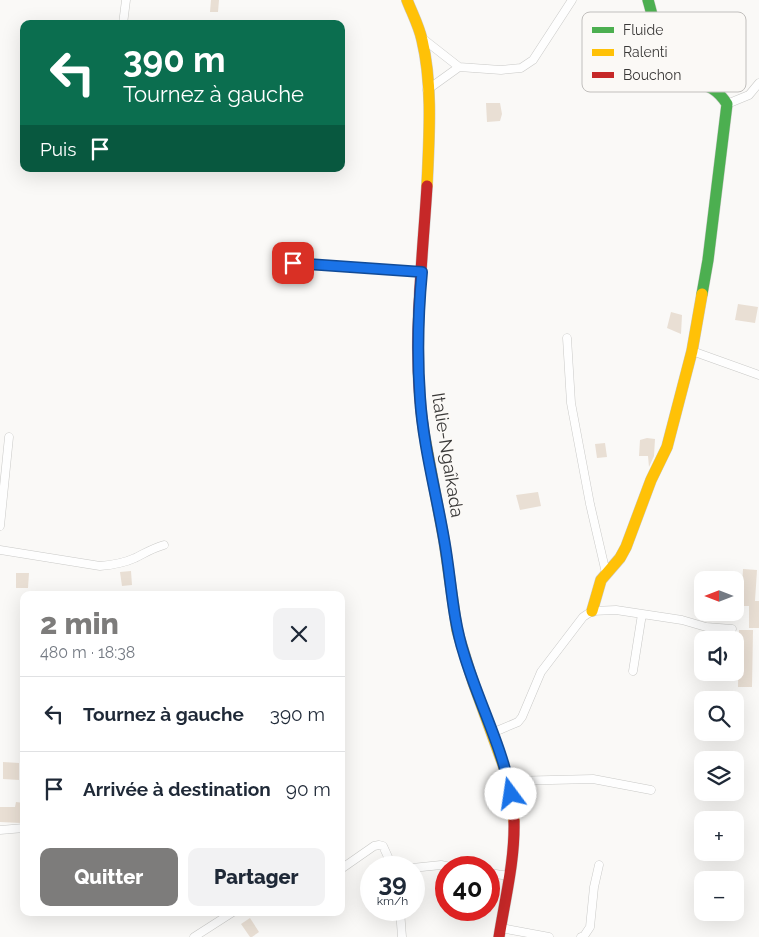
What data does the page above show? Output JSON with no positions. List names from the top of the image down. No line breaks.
{"streets":{"street":["Italie-Ngaîkada"]},"legend":["Fluide","Ralenti","Bouchon"],"north":"left","page":{"turn":["390 m","Tournez à gauche"],"then":"Puis","map_buttons":["+","−"],"heading":["2 min","480 m · 18:38"],"list":[{"name":"Tournez à gauche","value":"390 m"},{"name":"Arrivée à destination","value":"90 m"}],"buttons":["Quitter","Partager"],"speed":"39 km/h","limit":"40"}}
